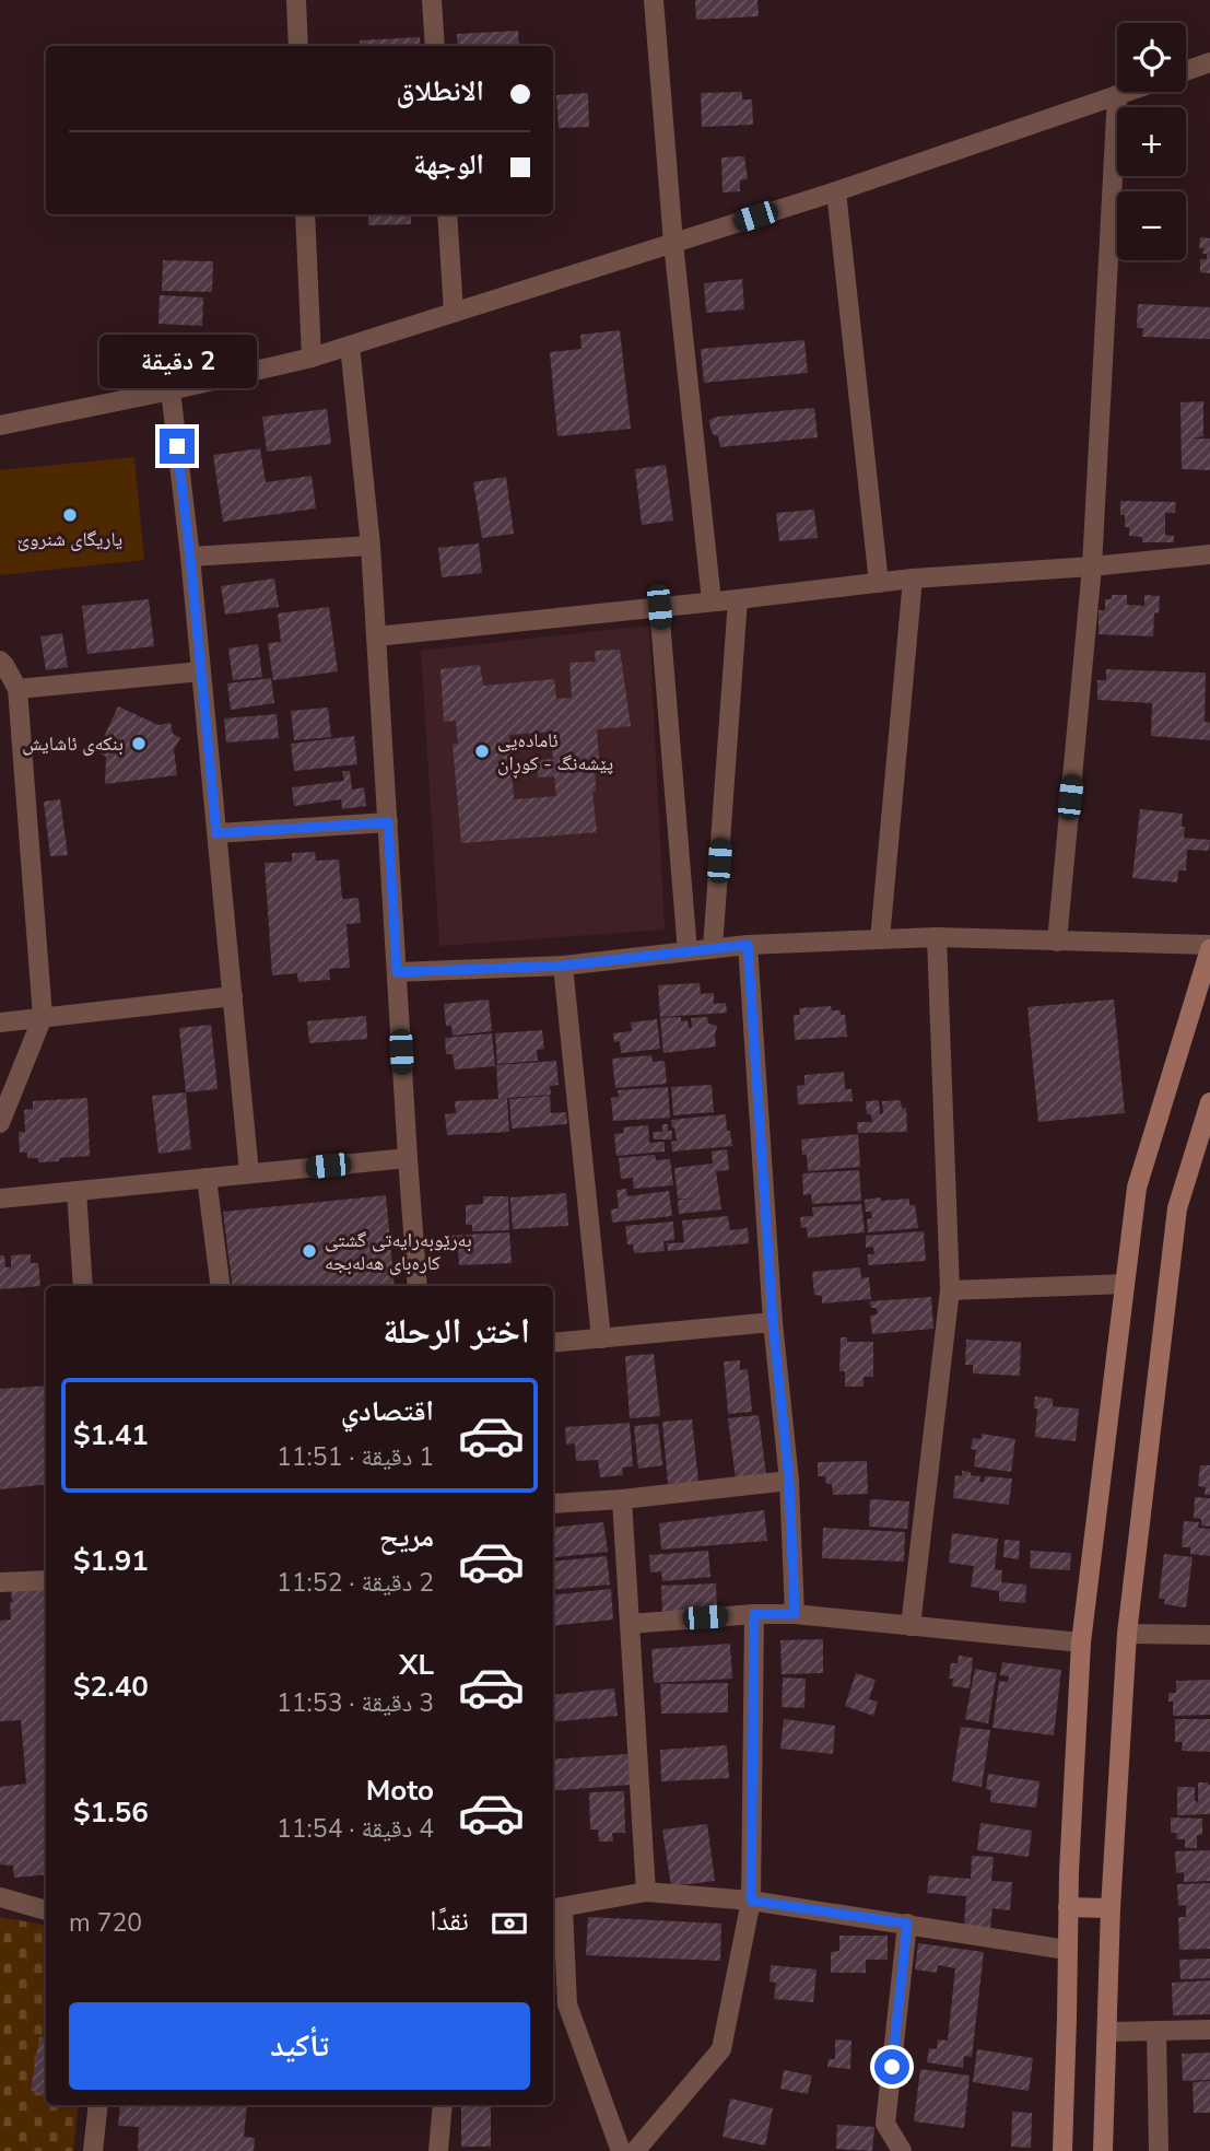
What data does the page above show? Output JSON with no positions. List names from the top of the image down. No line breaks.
{"places":["یاریگای شنروێ","بنکەی ئاشایش","ئامادەیی پێشەنگ - کوڕان","بەرێوبەرایەتی گشتی کارەبای هەلەبجە"],"page":{"map_buttons":["+","−"],"banner":["الانطلاق","الوجهة"],"bubble":"2 دقيقة","heading":"اختر الرحلة","list":[{"name":"اقتصادي","note":"1 دقيقة · 11:51","value":"$1.41"},{"name":"مريح","note":"2 دقيقة · 11:52","value":"$1.91"},{"name":"XL","note":"3 دقيقة · 11:53","value":"$2.40"},{"name":"Moto","note":"4 دقيقة · 11:54","value":"$1.56"}],"pay":["نقدًا","720 m"],"buttons":"تأكيد"}}
